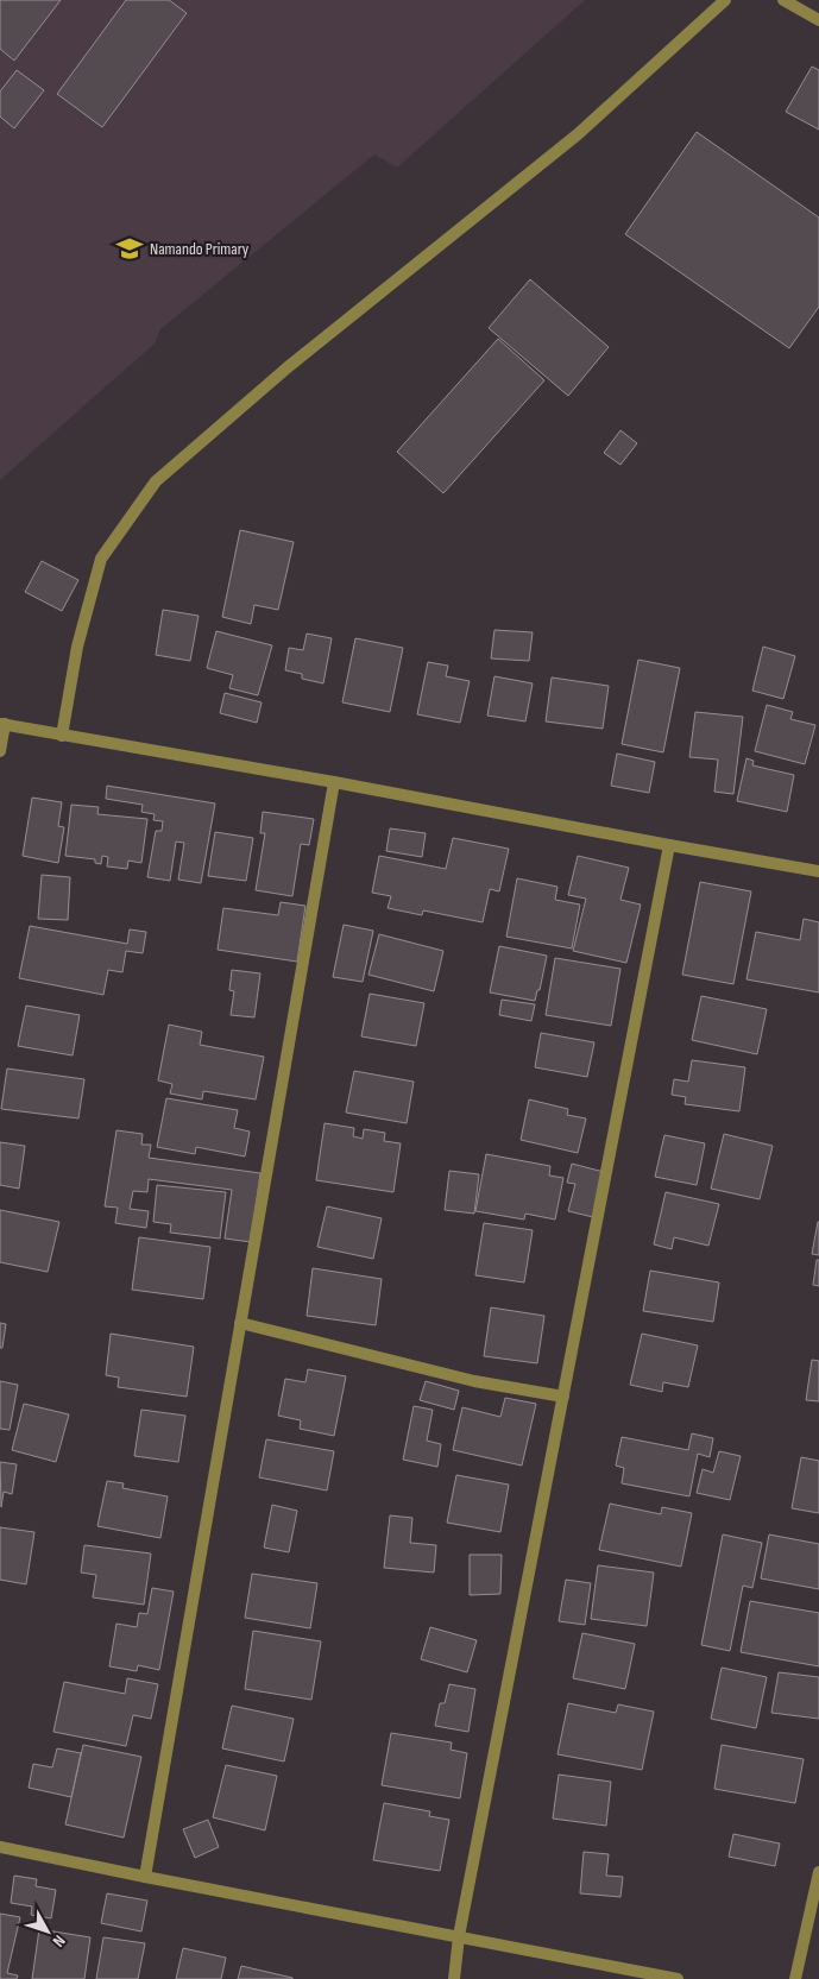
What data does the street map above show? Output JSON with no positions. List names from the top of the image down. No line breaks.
{"places":{"school or university":["Namando Primary"]},"north":"bottom right"}
